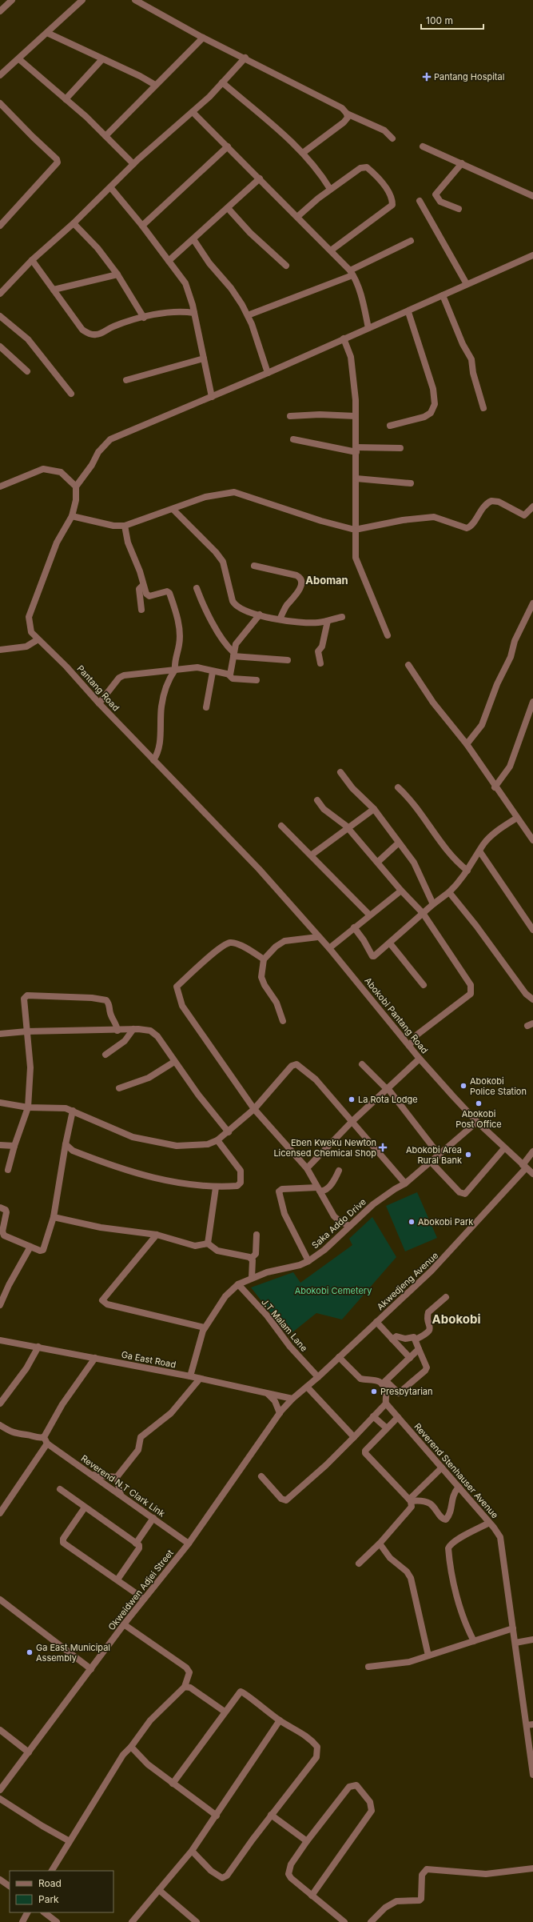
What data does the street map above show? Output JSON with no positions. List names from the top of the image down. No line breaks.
{"streets":{"street":["Pantang Road","Abokobi Pantang Road","Saka Addo Drive","Akwedjeng Avenue","J.T Malam Lane","Ga East Road","Reverend Stenhauser Avenue","Reverend N.T Clark Link","Okweidwen Adjei Street"]},"crossings":[["Pantang Road","Abokobi Pantang Road"],["Abokobi Pantang Road","Saka Addo Drive"],["Abokobi Pantang Road","Akwedjeng Avenue"],["Saka Addo Drive","J.T Malam Lane"],["Saka Addo Drive","Ga East Road"],["Akwedjeng Avenue","J.T Malam Lane"],["Akwedjeng Avenue","Ga East Road"],["Akwedjeng Avenue","Okweidwen Adjei Street"],["Ga East Road","Okweidwen Adjei Street"],["Reverend N.T Clark Link","Okweidwen Adjei Street"]],"districts":["Aboman","Abokobi"],"parks":["Abokobi Cemetery"],"places":{"health":["Pantang Hospital","Eben Kweku Newton Licensed Chemical Shop"],"other":["Abokobi Police Station","La Rota Lodge","Abokobi Post Office","Abokobi Area Rural Bank","Abokobi Park","Presbytarian","Ga East Municipal Assembly"]},"legend":["Road","Park"],"scale_bar":"100 m"}
